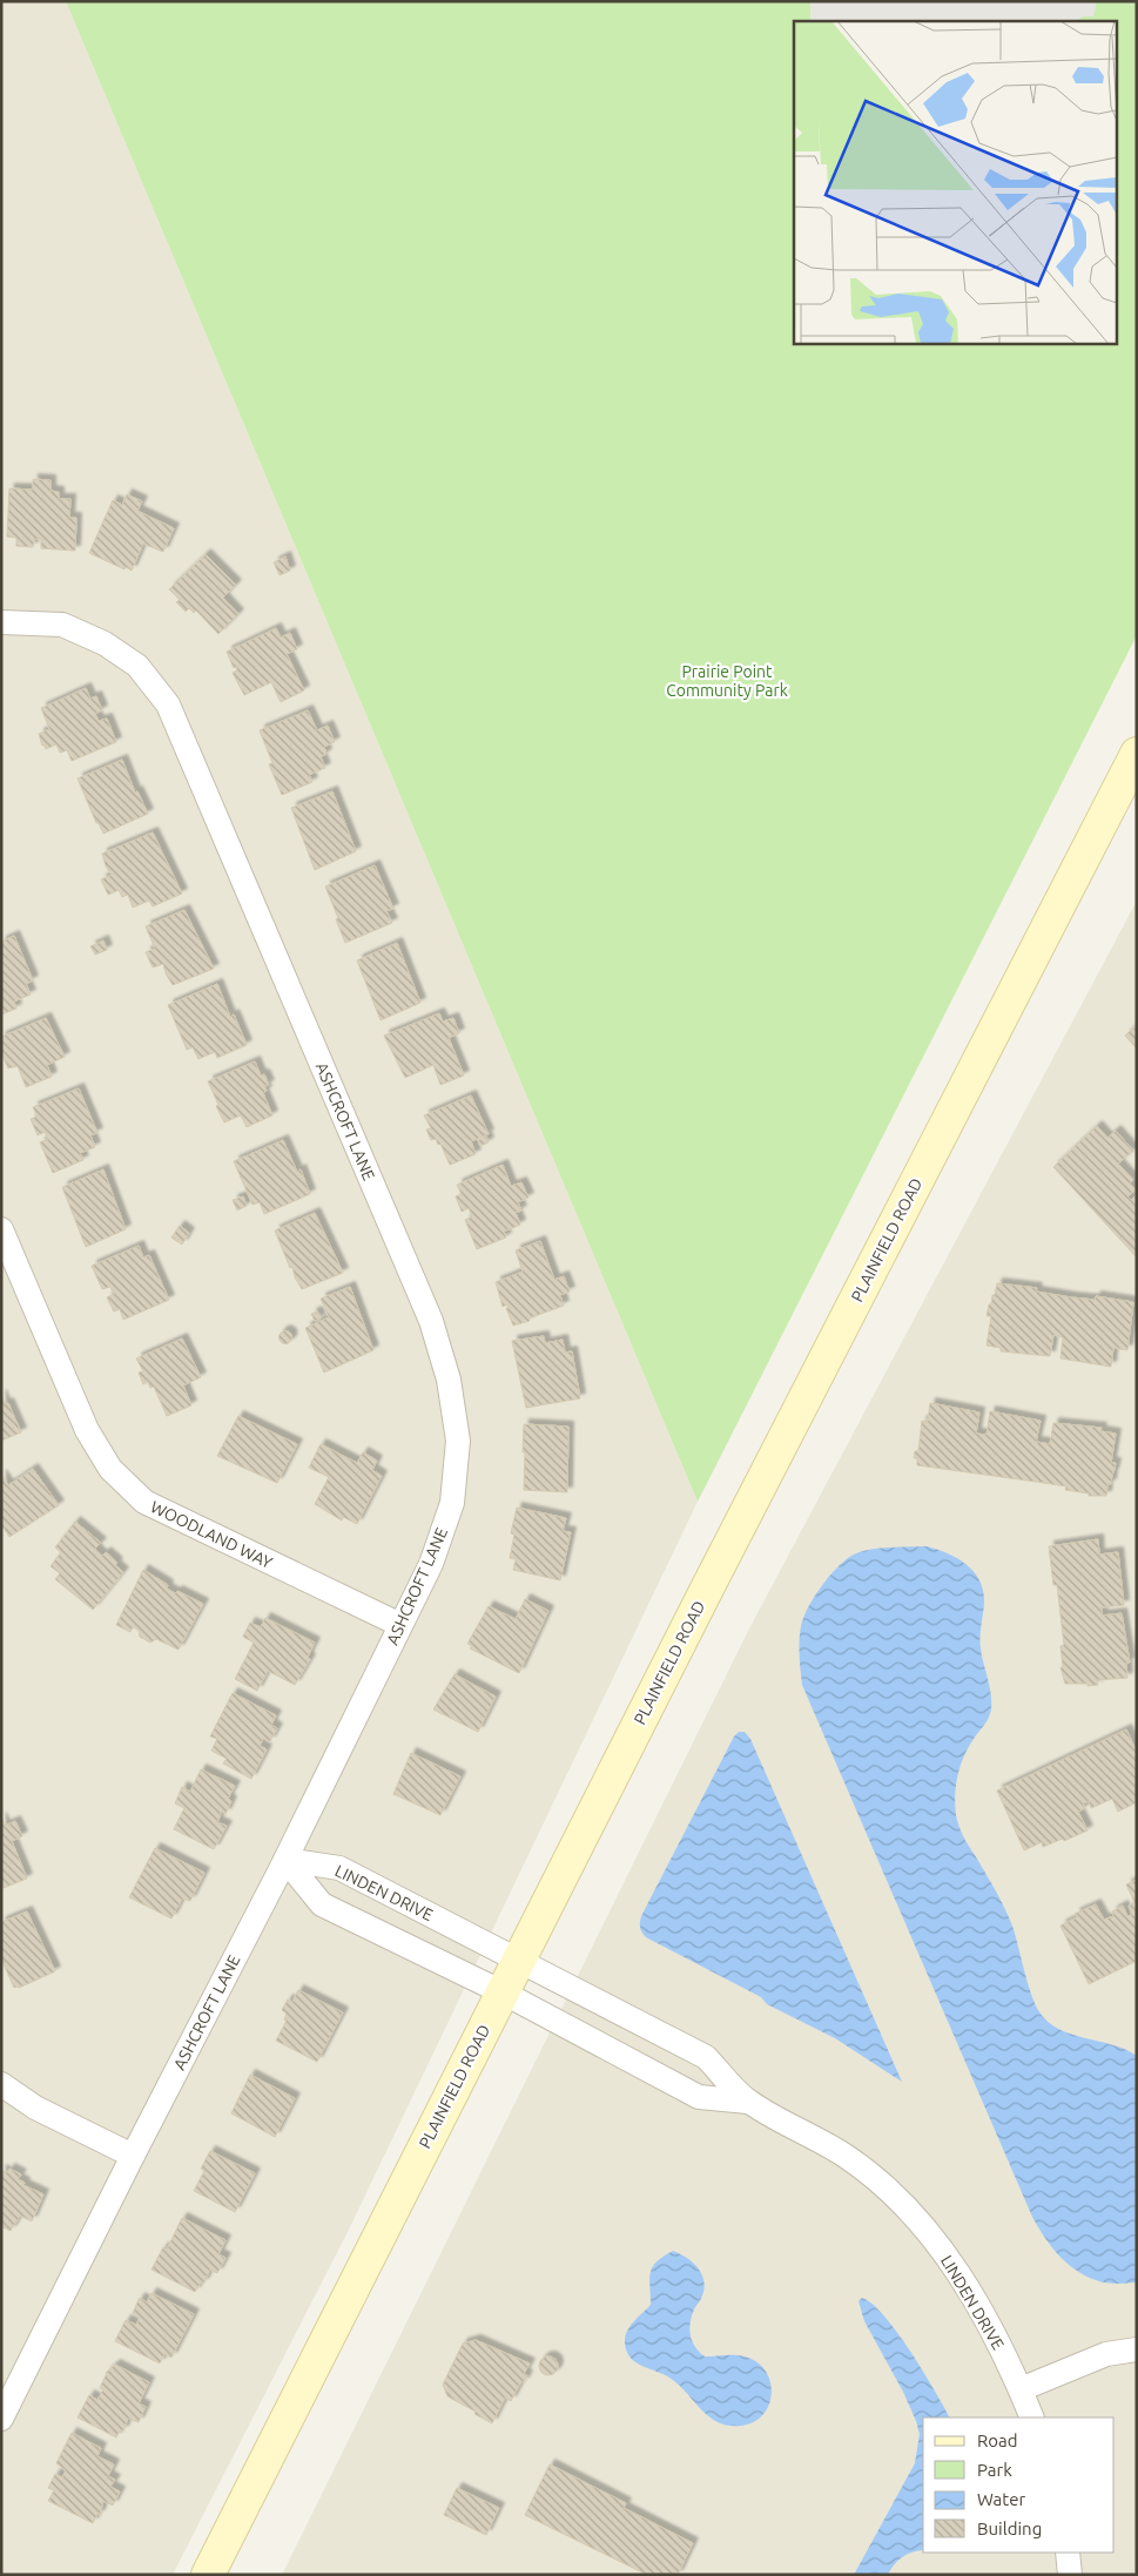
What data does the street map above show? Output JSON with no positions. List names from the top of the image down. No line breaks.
{"streets":{"main road":["PLAINFIELD ROAD"],"street":["ASHCROFT LANE","WOODLAND WAY","LINDEN DRIVE"]},"crossings":[["ASHCROFT LANE","WOODLAND WAY"],["ASHCROFT LANE","LINDEN DRIVE"],["PLAINFIELD ROAD","LINDEN DRIVE"]],"parks":["Prairie Point Community Park"],"legend":["Road","Park","Water","Building"]}
